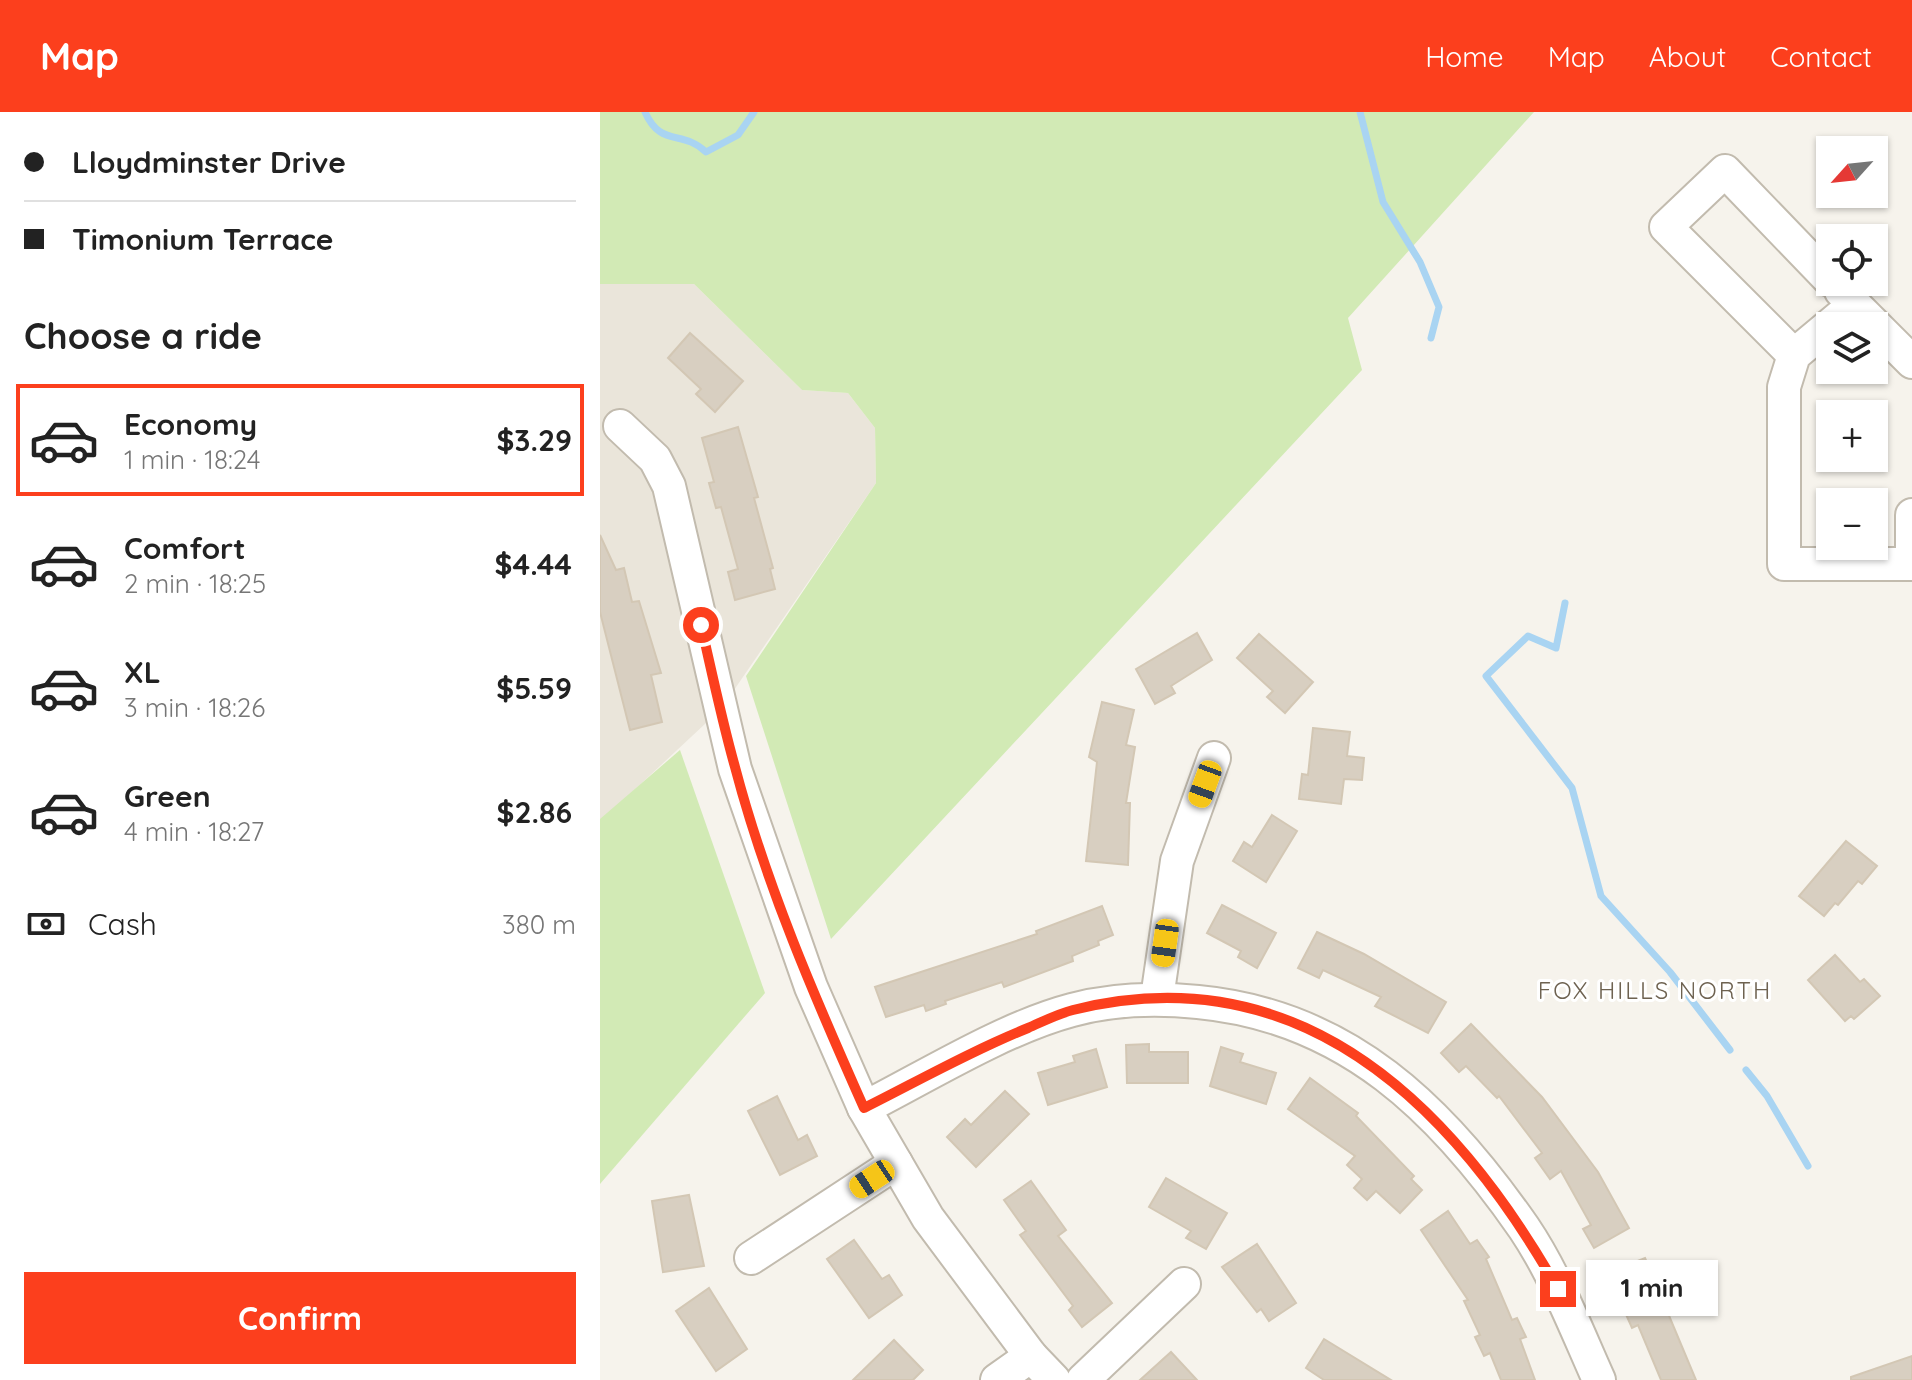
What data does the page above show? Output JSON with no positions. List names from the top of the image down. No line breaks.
{"districts":["FOX HILLS NORTH"],"north":"bottom left","page":{"header":"Map","nav":["Home","Map","About","Contact"],"banner":["Lloydminster Drive","Timonium Terrace"],"map_buttons":["+","−"],"heading":"Choose a ride","list":[{"name":"Economy","note":"1 min · 18:24","value":"$3.29"},{"name":"Comfort","note":"2 min · 18:25","value":"$4.44"},{"name":"XL","note":"3 min · 18:26","value":"$5.59"},{"name":"Green","note":"4 min · 18:27","value":"$2.86"}],"pay":["Cash","380 m"],"buttons":"Confirm","bubble":"1 min"}}
